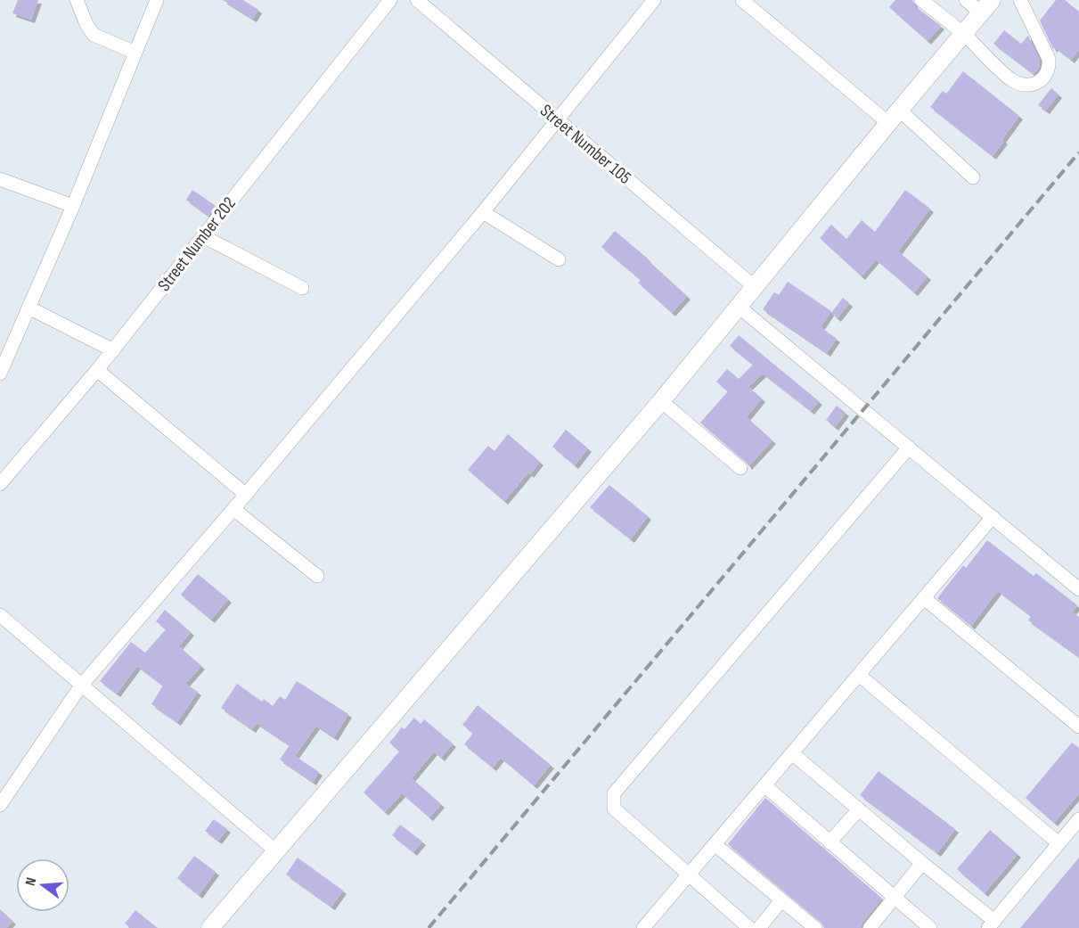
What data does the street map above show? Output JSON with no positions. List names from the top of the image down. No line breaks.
{"streets":{"street":["Street Number 105","Street Number 202"]},"north":"left"}
